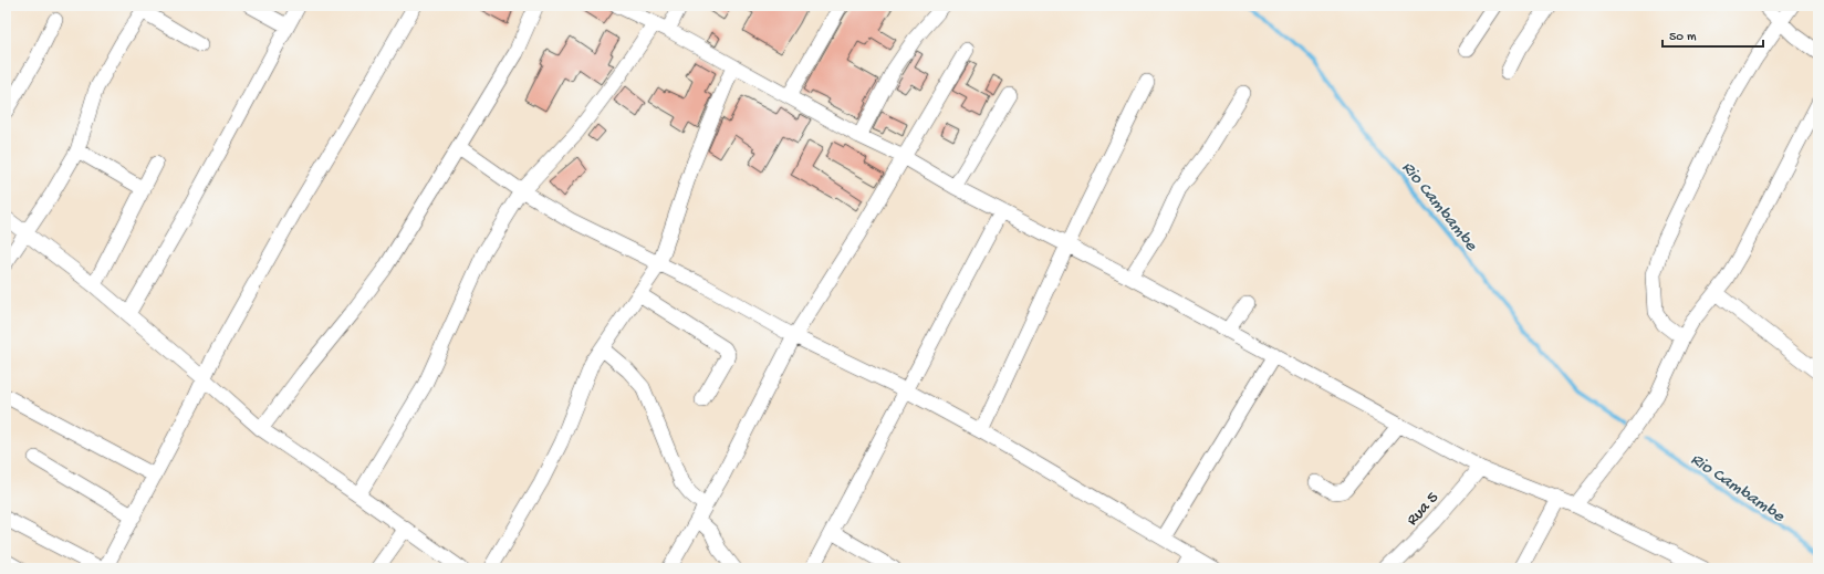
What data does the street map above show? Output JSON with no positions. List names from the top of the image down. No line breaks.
{"streets":{"street":["Rua 5"]},"water":["Rio Cambambe"],"scale_bar":"50 m"}
